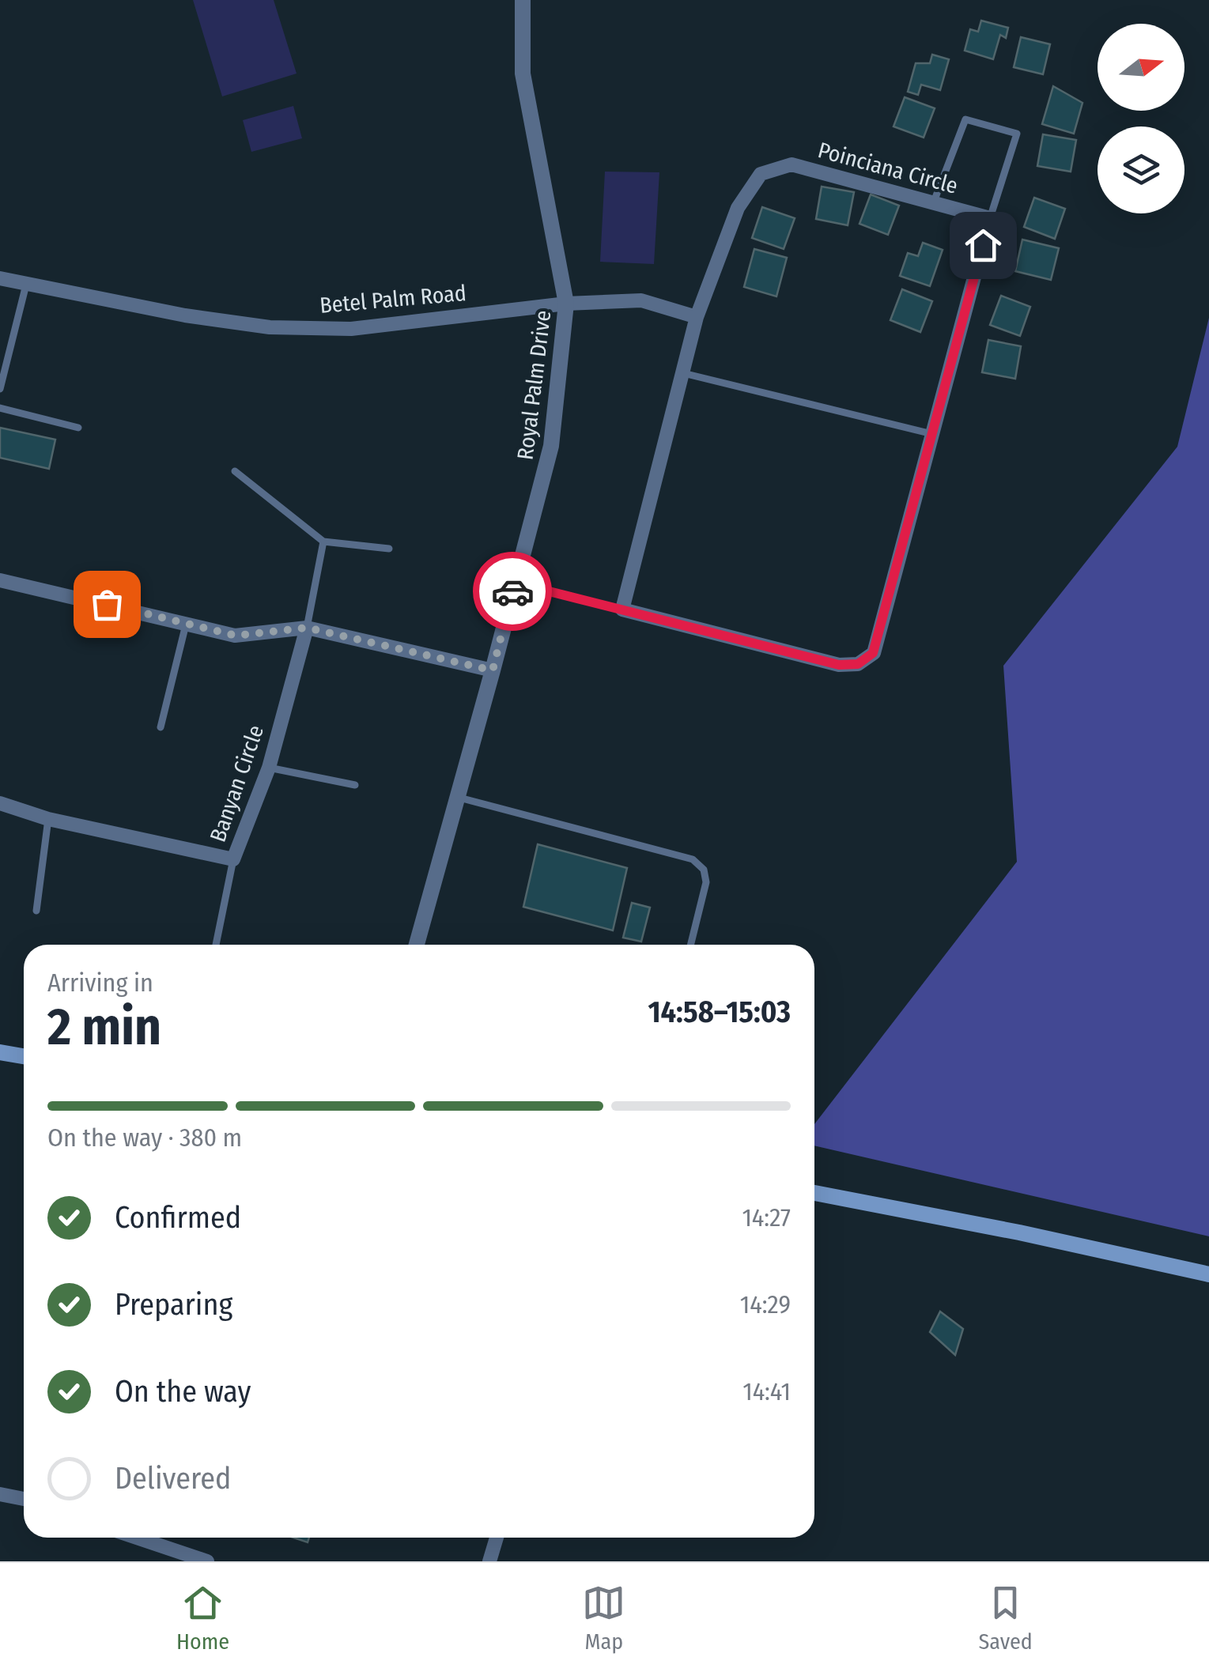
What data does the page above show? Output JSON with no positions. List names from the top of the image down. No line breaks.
{"streets":{"street":["Poinciana Circle","Betel Palm Road","Royal Palm Drive","Banyan Circle"]},"crossings":[["Poinciana Circle","Betel Palm Road"],["Betel Palm Road","Royal Palm Drive"]],"north":"right","page":{"heading":["2 min","Arriving in","14:58–15:03"],"bar":"On the way · 380 m","list":[["Confirmed","14:27"],["Preparing","14:29"],["On the way","14:41"],"Delivered"],"tabs":["Home","Map","Saved"]}}
